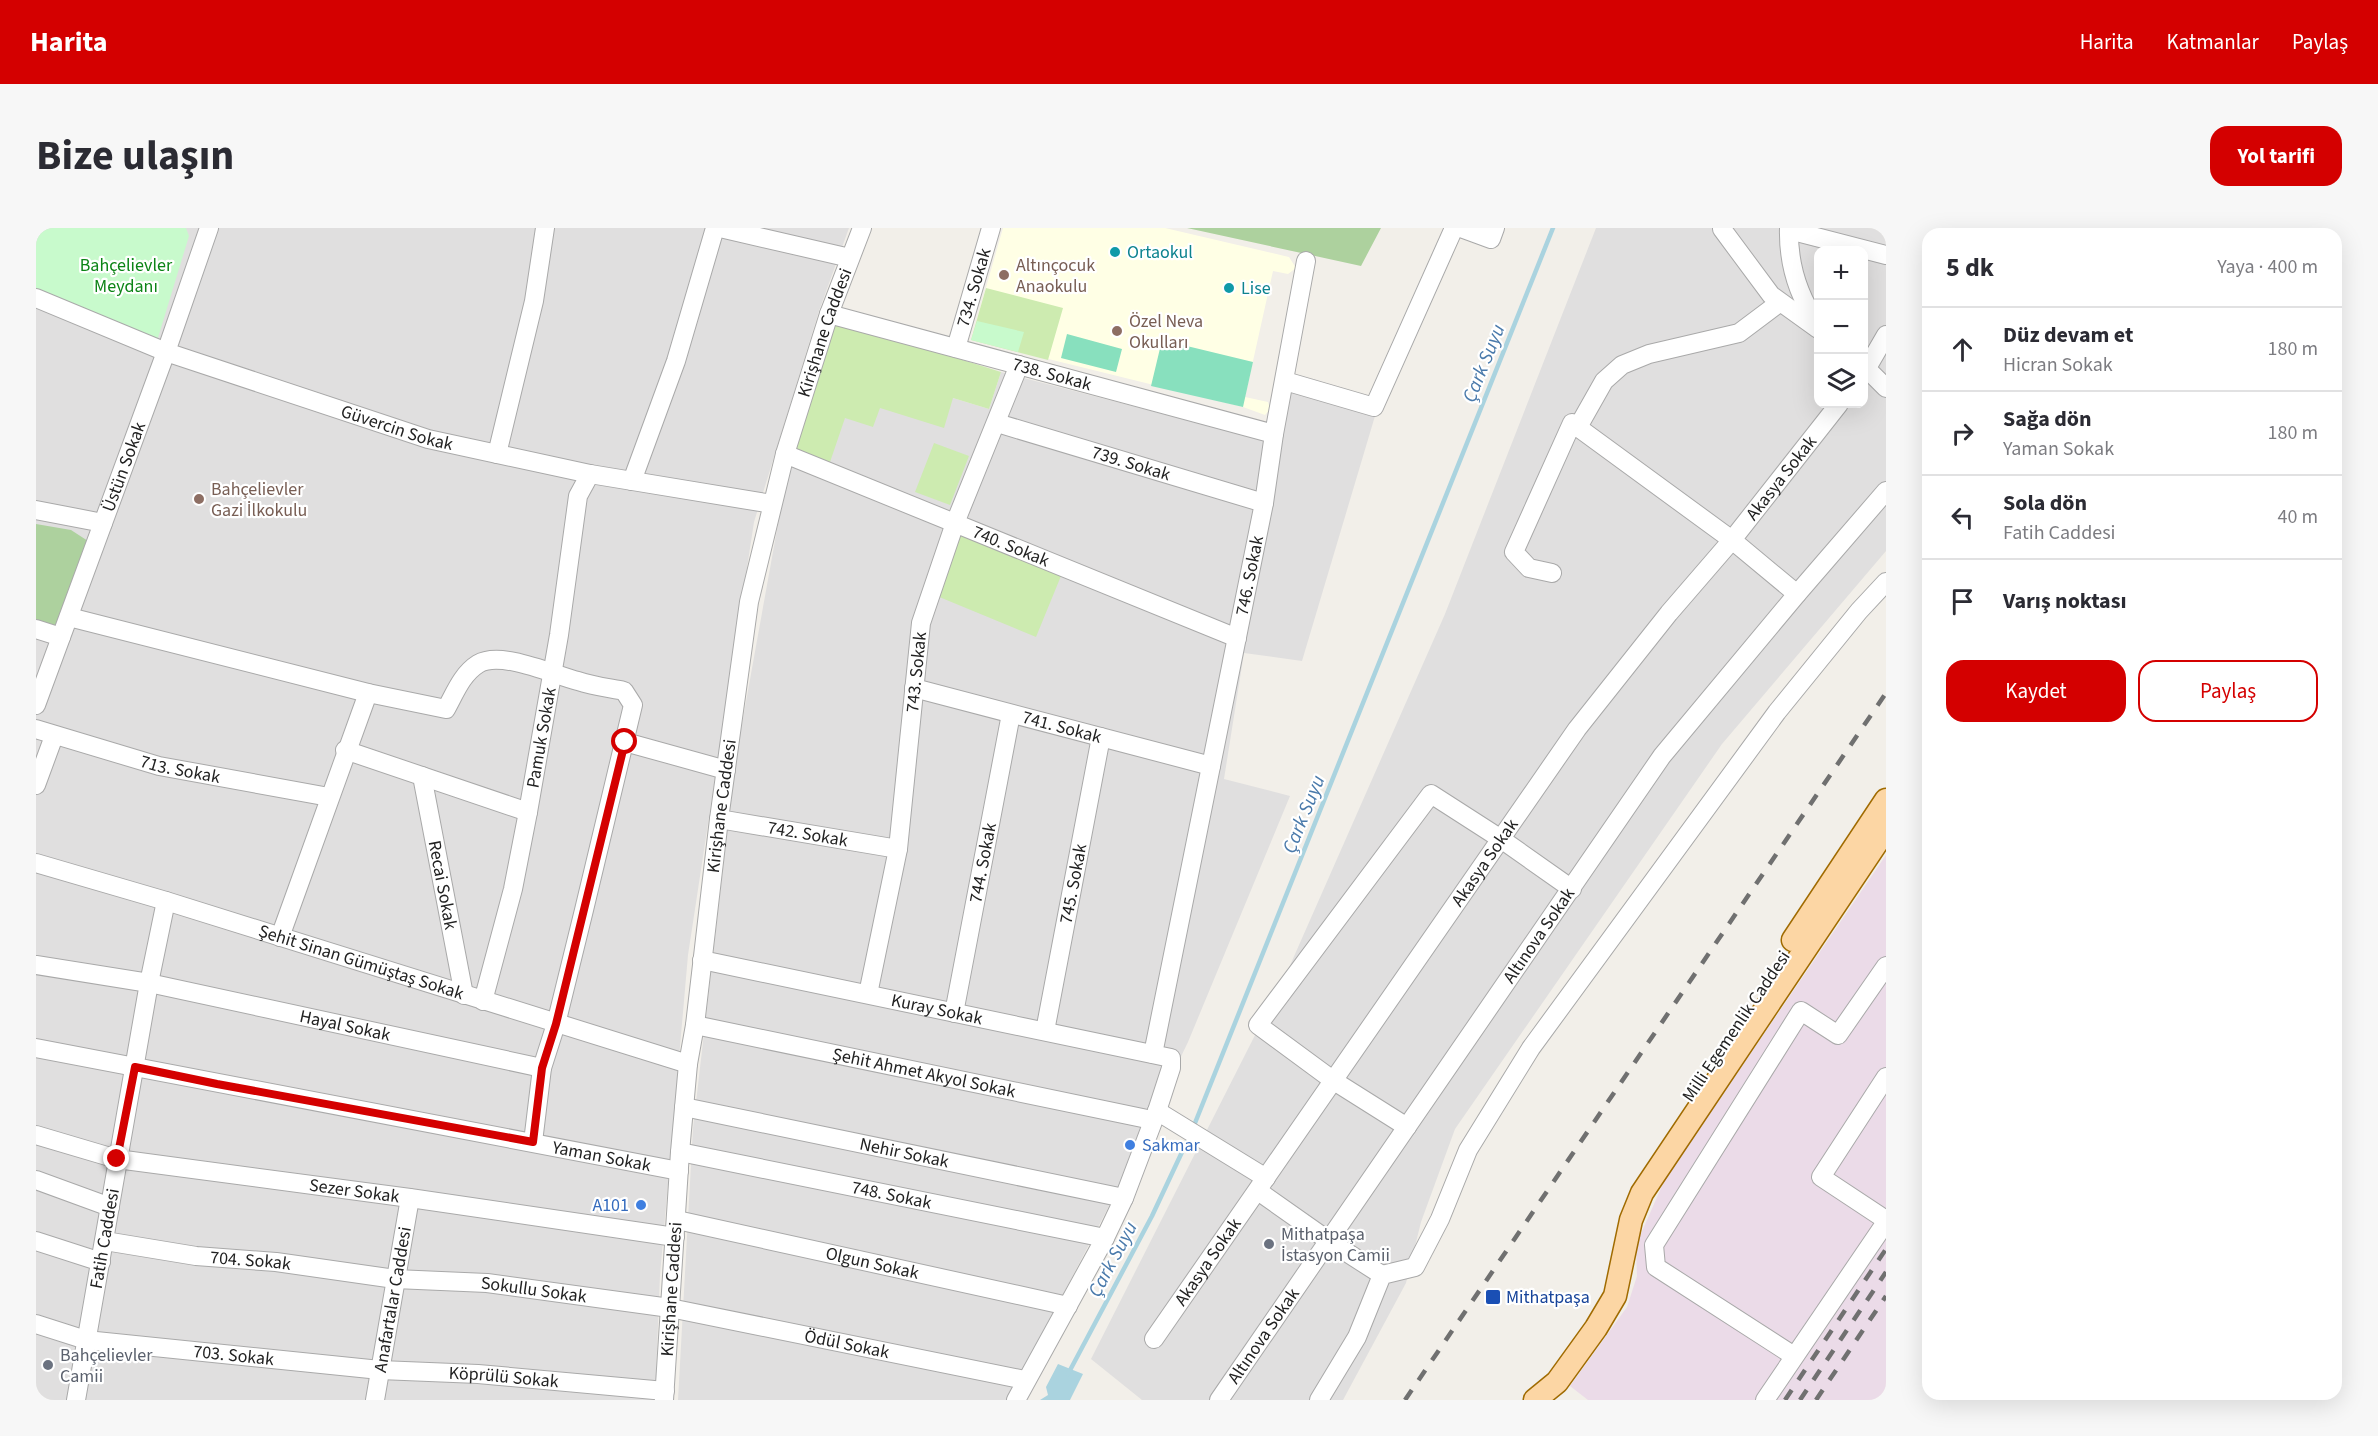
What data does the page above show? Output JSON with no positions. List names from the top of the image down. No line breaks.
{"streets":{"main road":["Milli Egemenlik Caddesi"],"street":["734. Sokak","Kirişhane Caddesi","738. Sokak","Güvercin Sokak","739. Sokak","Üstün Sokak","Akasya Sokak","740. Sokak","746. Sokak","743. Sokak","741. Sokak","Pamuk Sokak","713. Sokak","742. Sokak","744. Sokak","745. Sokak","Recai Sokak","Altınova Sokak","Şehit Sinan Gümüştaş Sokak","Kuray Sokak","Hayal Sokak","Şehit Ahmet Akyol Sokak","Nehir Sokak","Yaman Sokak","Sezer Sokak","748. Sokak","Fatih Caddesi","704. Sokak","Olgun Sokak","Sokullu Sokak","Anafartalar Caddesi","Ödül Sokak","703. Sokak","Köprülü Sokak"]},"crossings":[["734. Sokak","738. Sokak"],["Kirişhane Caddesi","738. Sokak"],["Kirişhane Caddesi","Güvercin Sokak"],["Kirişhane Caddesi","740. Sokak"],["Kirişhane Caddesi","742. Sokak"],["Kirişhane Caddesi","Şehit Sinan Gümüştaş Sokak"],["Kirişhane Caddesi","Kuray Sokak"],["Kirişhane Caddesi","Şehit Ahmet Akyol Sokak"],["Kirişhane Caddesi","Nehir Sokak"],["Kirişhane Caddesi","Yaman Sokak"],["Kirişhane Caddesi","Sezer Sokak"],["Kirişhane Caddesi","748. Sokak"],["Kirişhane Caddesi","Olgun Sokak"],["Kirişhane Caddesi","Sokullu Sokak"],["Kirişhane Caddesi","Ödül Sokak"],["Kirişhane Caddesi","Köprülü Sokak"],["738. Sokak","746. Sokak"],["738. Sokak","743. Sokak"],["Güvercin Sokak","Üstün Sokak"],["Güvercin Sokak","Pamuk Sokak"],["739. Sokak","746. Sokak"],["739. Sokak","743. Sokak"],["Akasya Sokak","Şehit Ahmet Akyol Sokak"],["740. Sokak","746. Sokak"],["740. Sokak","743. Sokak"],["746. Sokak","741. Sokak"],["746. Sokak","Kuray Sokak"],["743. Sokak","741. Sokak"],["743. Sokak","742. Sokak"],["743. Sokak","Kuray Sokak"],["741. Sokak","744. Sokak"],["741. Sokak","745. Sokak"],["Pamuk Sokak","Şehit Sinan Gümüştaş Sokak"],["744. Sokak","Kuray Sokak"],["745. Sokak","Kuray Sokak"],["Recai Sokak","Şehit Sinan Gümüştaş Sokak"],["Altınova Sokak","Şehit Ahmet Akyol Sokak"],["Şehit Sinan Gümüştaş Sokak","Fatih Caddesi"],["Kuray Sokak","Şehit Ahmet Akyol Sokak"],["Hayal Sokak","Fatih Caddesi"],["Yaman Sokak","Fatih Caddesi"],["Sezer Sokak","Fatih Caddesi"],["Sezer Sokak","Olgun Sokak"],["Sezer Sokak","Anafartalar Caddesi"],["Fatih Caddesi","704. Sokak"],["Fatih Caddesi","703. Sokak"],["704. Sokak","Sokullu Sokak"],["704. Sokak","Anafartalar Caddesi"],["Sokullu Sokak","Anafartalar Caddesi"],["Sokullu Sokak","Ödül Sokak"],["Anafartalar Caddesi","703. Sokak"],["Anafartalar Caddesi","Köprülü Sokak"],["703. Sokak","Köprülü Sokak"]],"water":["Çark Suyu"],"parks":["Bahçelievler Meydanı"],"places":{"other":["Ortaokul","Altınçocuk Anaokulu","Lise","Özel Neva Okulları","Bahçelievler Gazi İlkokulu","Sakmar","A101","Mithatpaşa İstasyon Camii","Bahçelievler Camii"],"transit":["Mithatpaşa"]},"page":{"header":"Harita","nav":["Harita","Katmanlar","Paylaş"],"title":"Bize ulaşın","buttons":["Yol tarifi",["Kaydet","Paylaş"]],"heading":["5 dk","Yaya · 400 m"],"map_buttons":["+","−"],"list":[["Düz devam et","Hicran Sokak","180 m"],["Sağa dön","Yaman Sokak","180 m"],["Sola dön","Fatih Caddesi","40 m"],"Varış noktası"]}}
